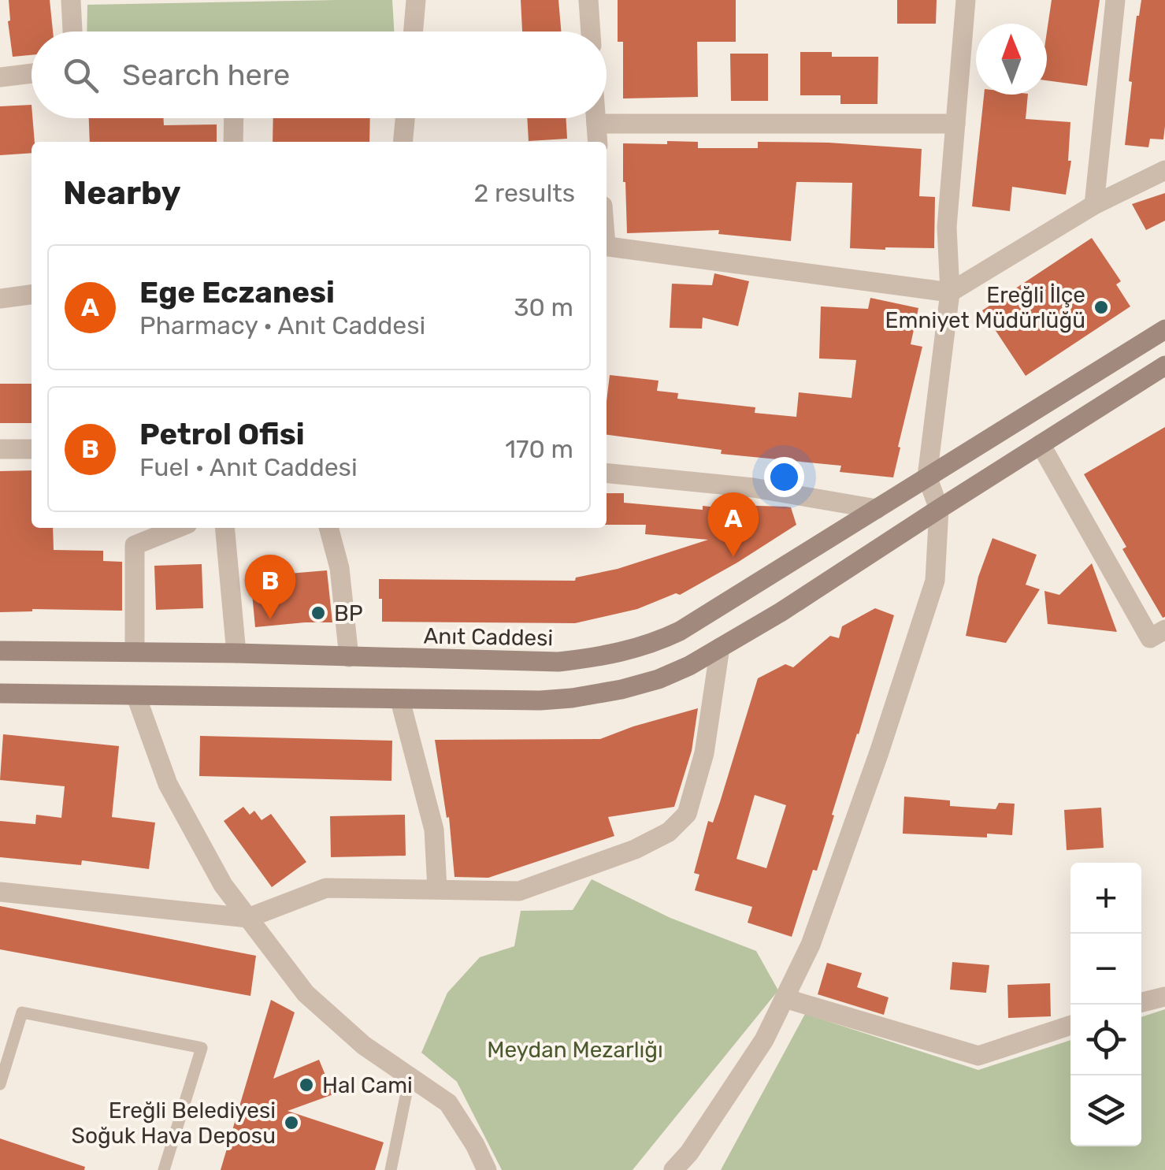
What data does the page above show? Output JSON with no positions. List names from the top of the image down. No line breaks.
{"streets":{"main road":["Anıt Caddesi"]},"parks":["Meydan Mezarlığı"],"places":["Ereğli İlçe Emniyet Müdürlüğü","BP","Hal Cami","Ereğli Belediyesi Soğuk Hava Deposu"],"north":"top","page":{"search":"Search here","heading":["Nearby","2 results"],"list":[{"mark":"A","name":"Ege Eczanesi","note":"Pharmacy · Anıt Caddesi","value":"30 m"},{"mark":"B","name":"Petrol Ofisi","note":"Fuel · Anıt Caddesi","value":"170 m"}],"pins":["A","B"],"map_buttons":["+","−"]}}
